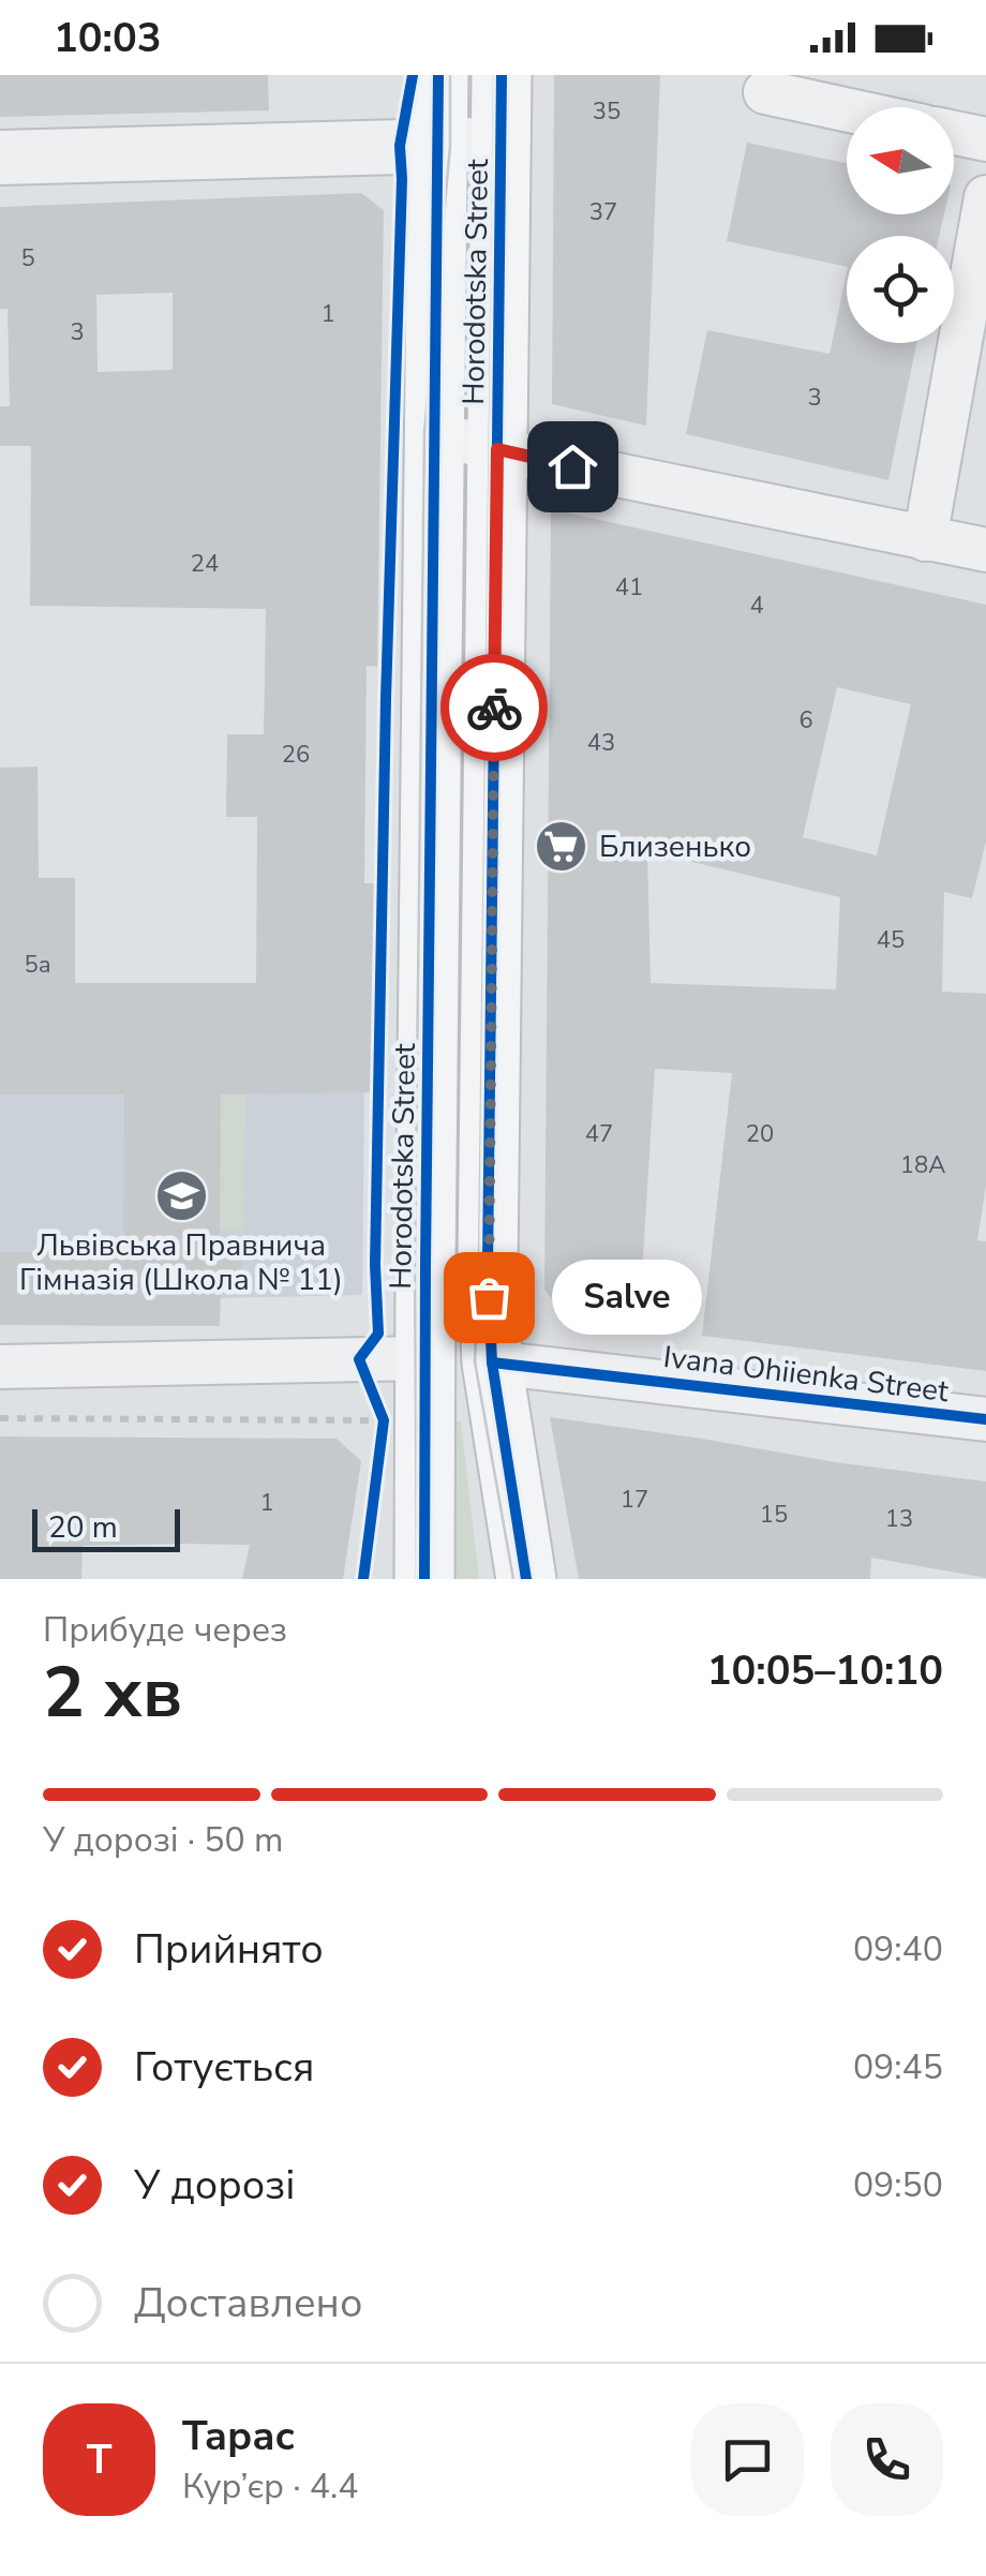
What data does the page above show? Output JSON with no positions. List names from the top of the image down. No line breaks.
{"streets":{"main road":["Horodotska Street"],"street":["Ivana Ohiienka Street"]},"crossings":[["Horodotska Street","Ivana Ohiienka Street"]],"places":{"supermarket":["Близенько"],"school or university":["Львівська Правнича Гімназія (Школа № 11)"],"other":["Salve"]},"house_numbers":["35","37","5","1","3","3","24","41","4","6","43","26","45","5а","47","20","18А","17","1","15","13"],"scale_bar":"20 m","north":"left","page":{"status":"10:03","bubble":"Salve","scale":"20 m","heading":["2 хв","Прибуде через","10:05–10:10"],"panel":["Тарас","Кур’єр · 4.4"],"bar":"У дорозі · 50 m","list":[["Прийнято","09:40"],["Готується","09:45"],["У дорозі","09:50"],"Доставлено"],"round":"Т"}}
